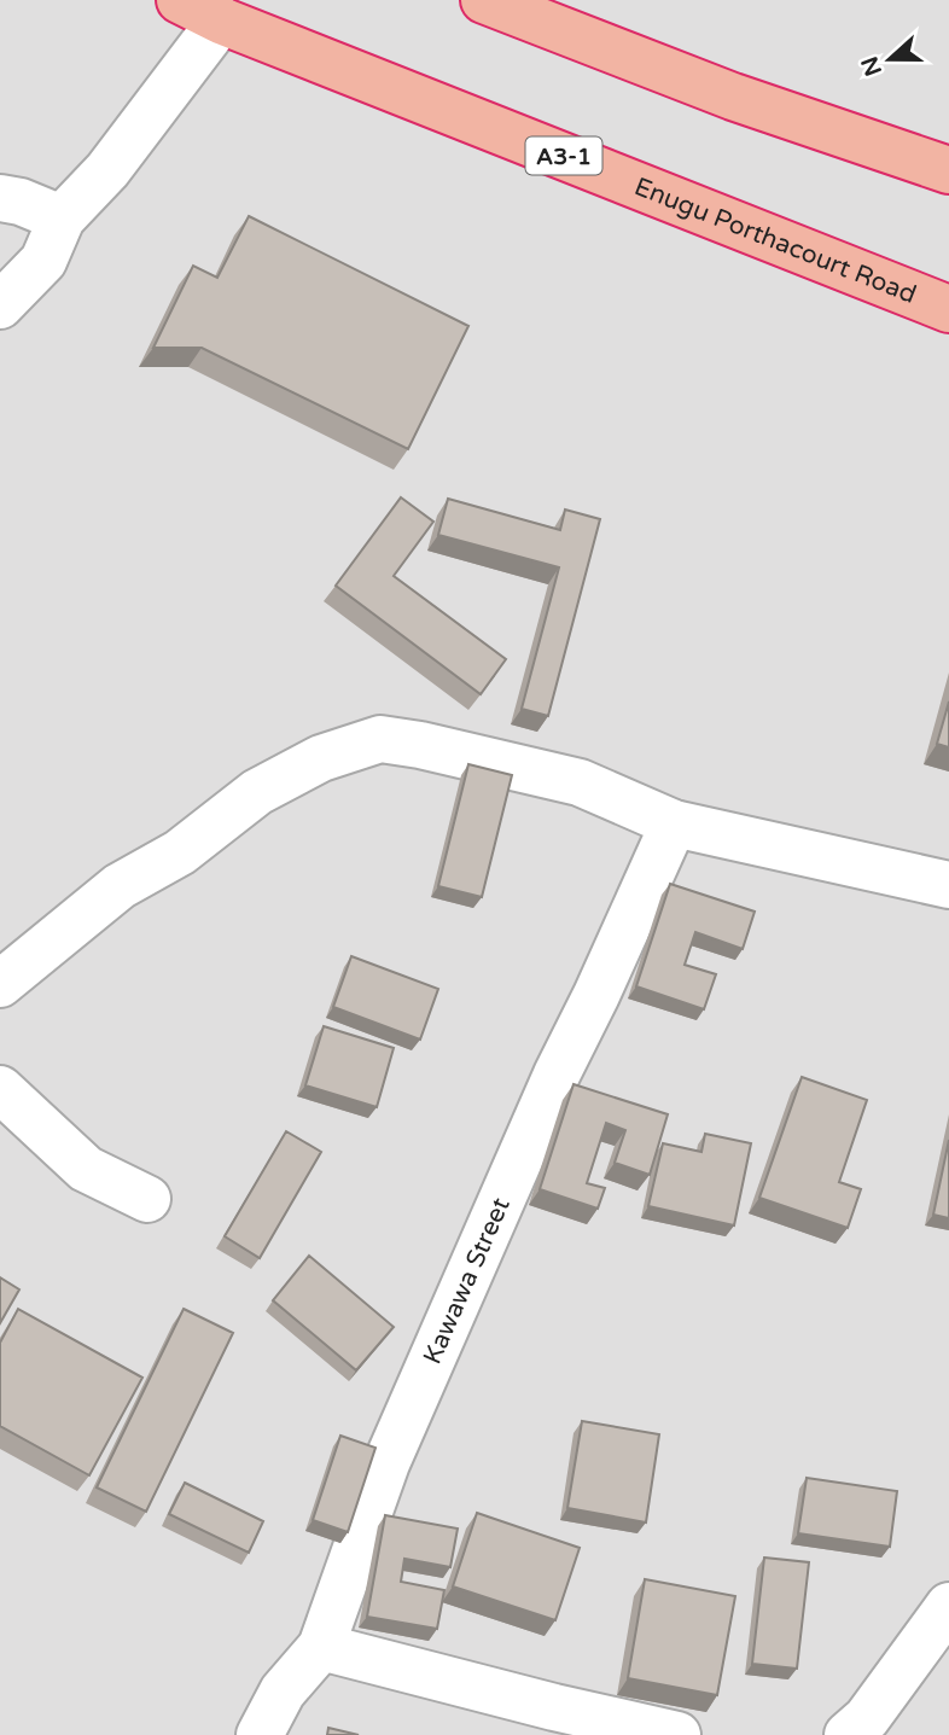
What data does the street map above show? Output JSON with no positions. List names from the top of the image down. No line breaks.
{"streets":{"highway":["A3-1","Enugu Porthacourt Road"],"street":["Kawawa Street"]},"north":"left"}
